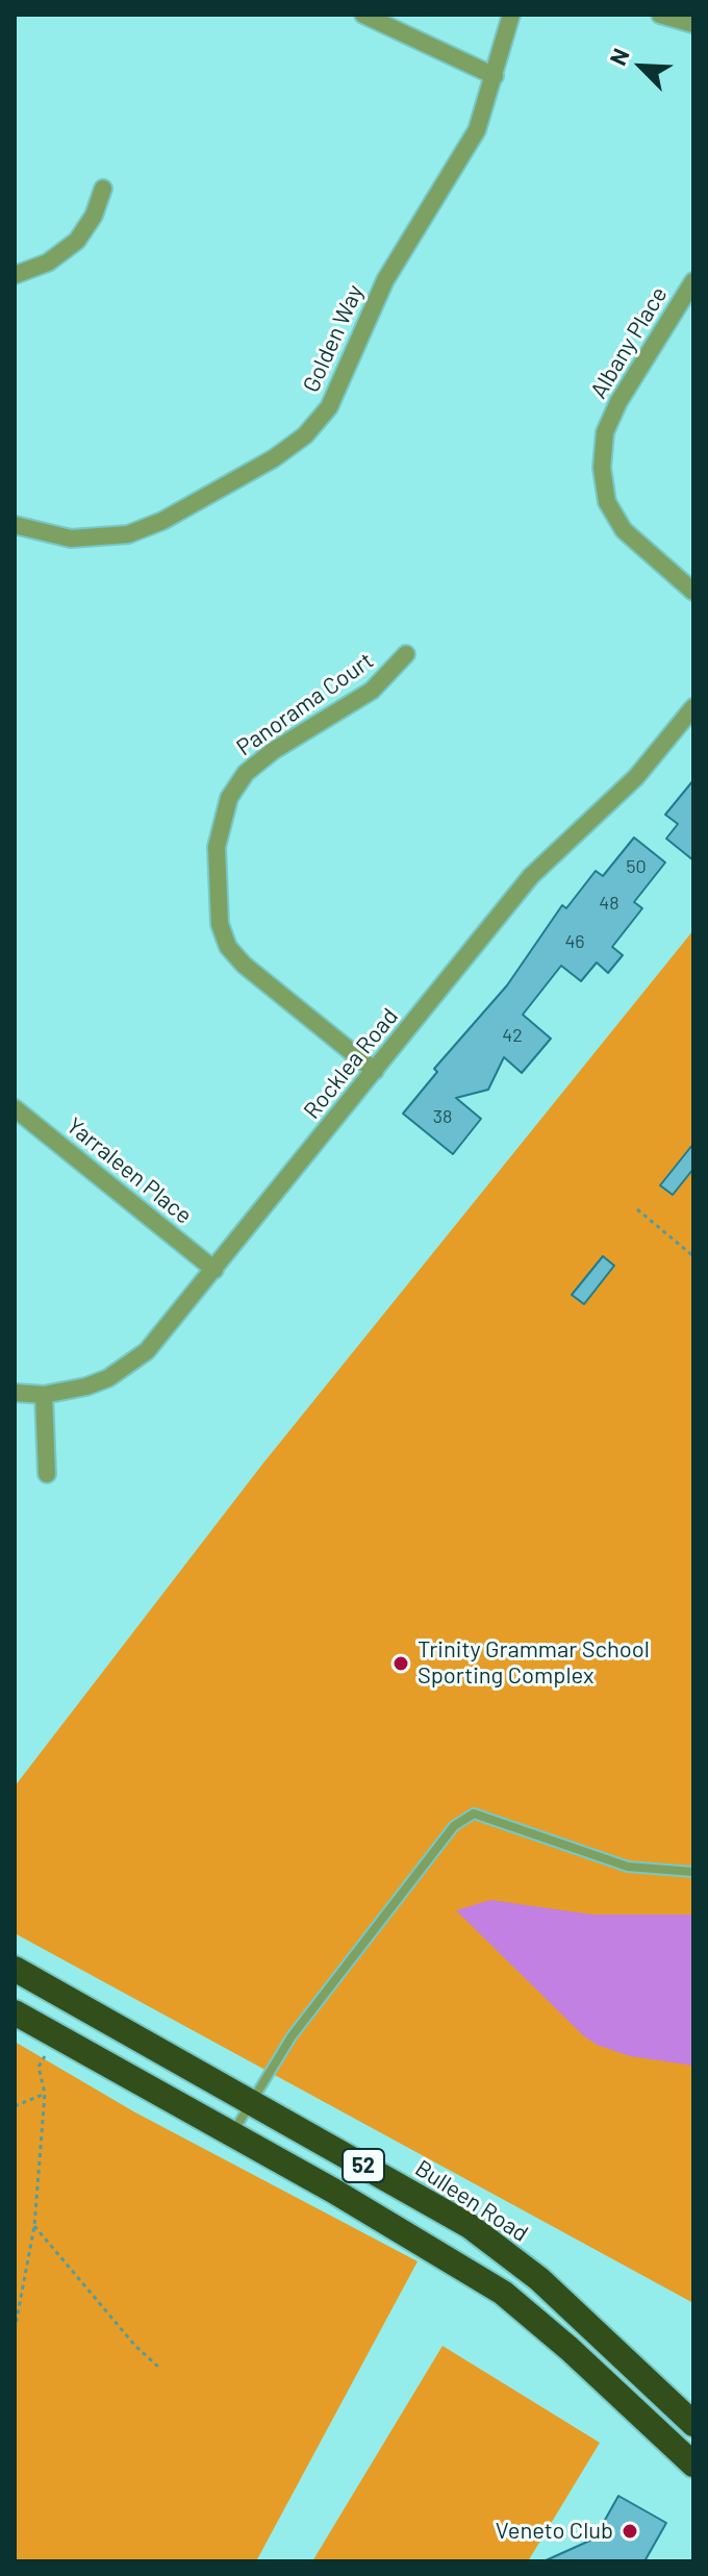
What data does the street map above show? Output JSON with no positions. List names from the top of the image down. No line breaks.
{"streets":{"highway":["52","Bulleen Road"],"street":["Golden Way","Albany Place","Panorama Court","Rocklea Road","Yarraleen Place"]},"crossings":[["Panorama Court","Rocklea Road"],["Rocklea Road","Yarraleen Place"]],"places":["Trinity Grammar School Sporting Complex","Veneto Club"],"house_numbers":["50","48","46","42","38"],"north":"top left"}
